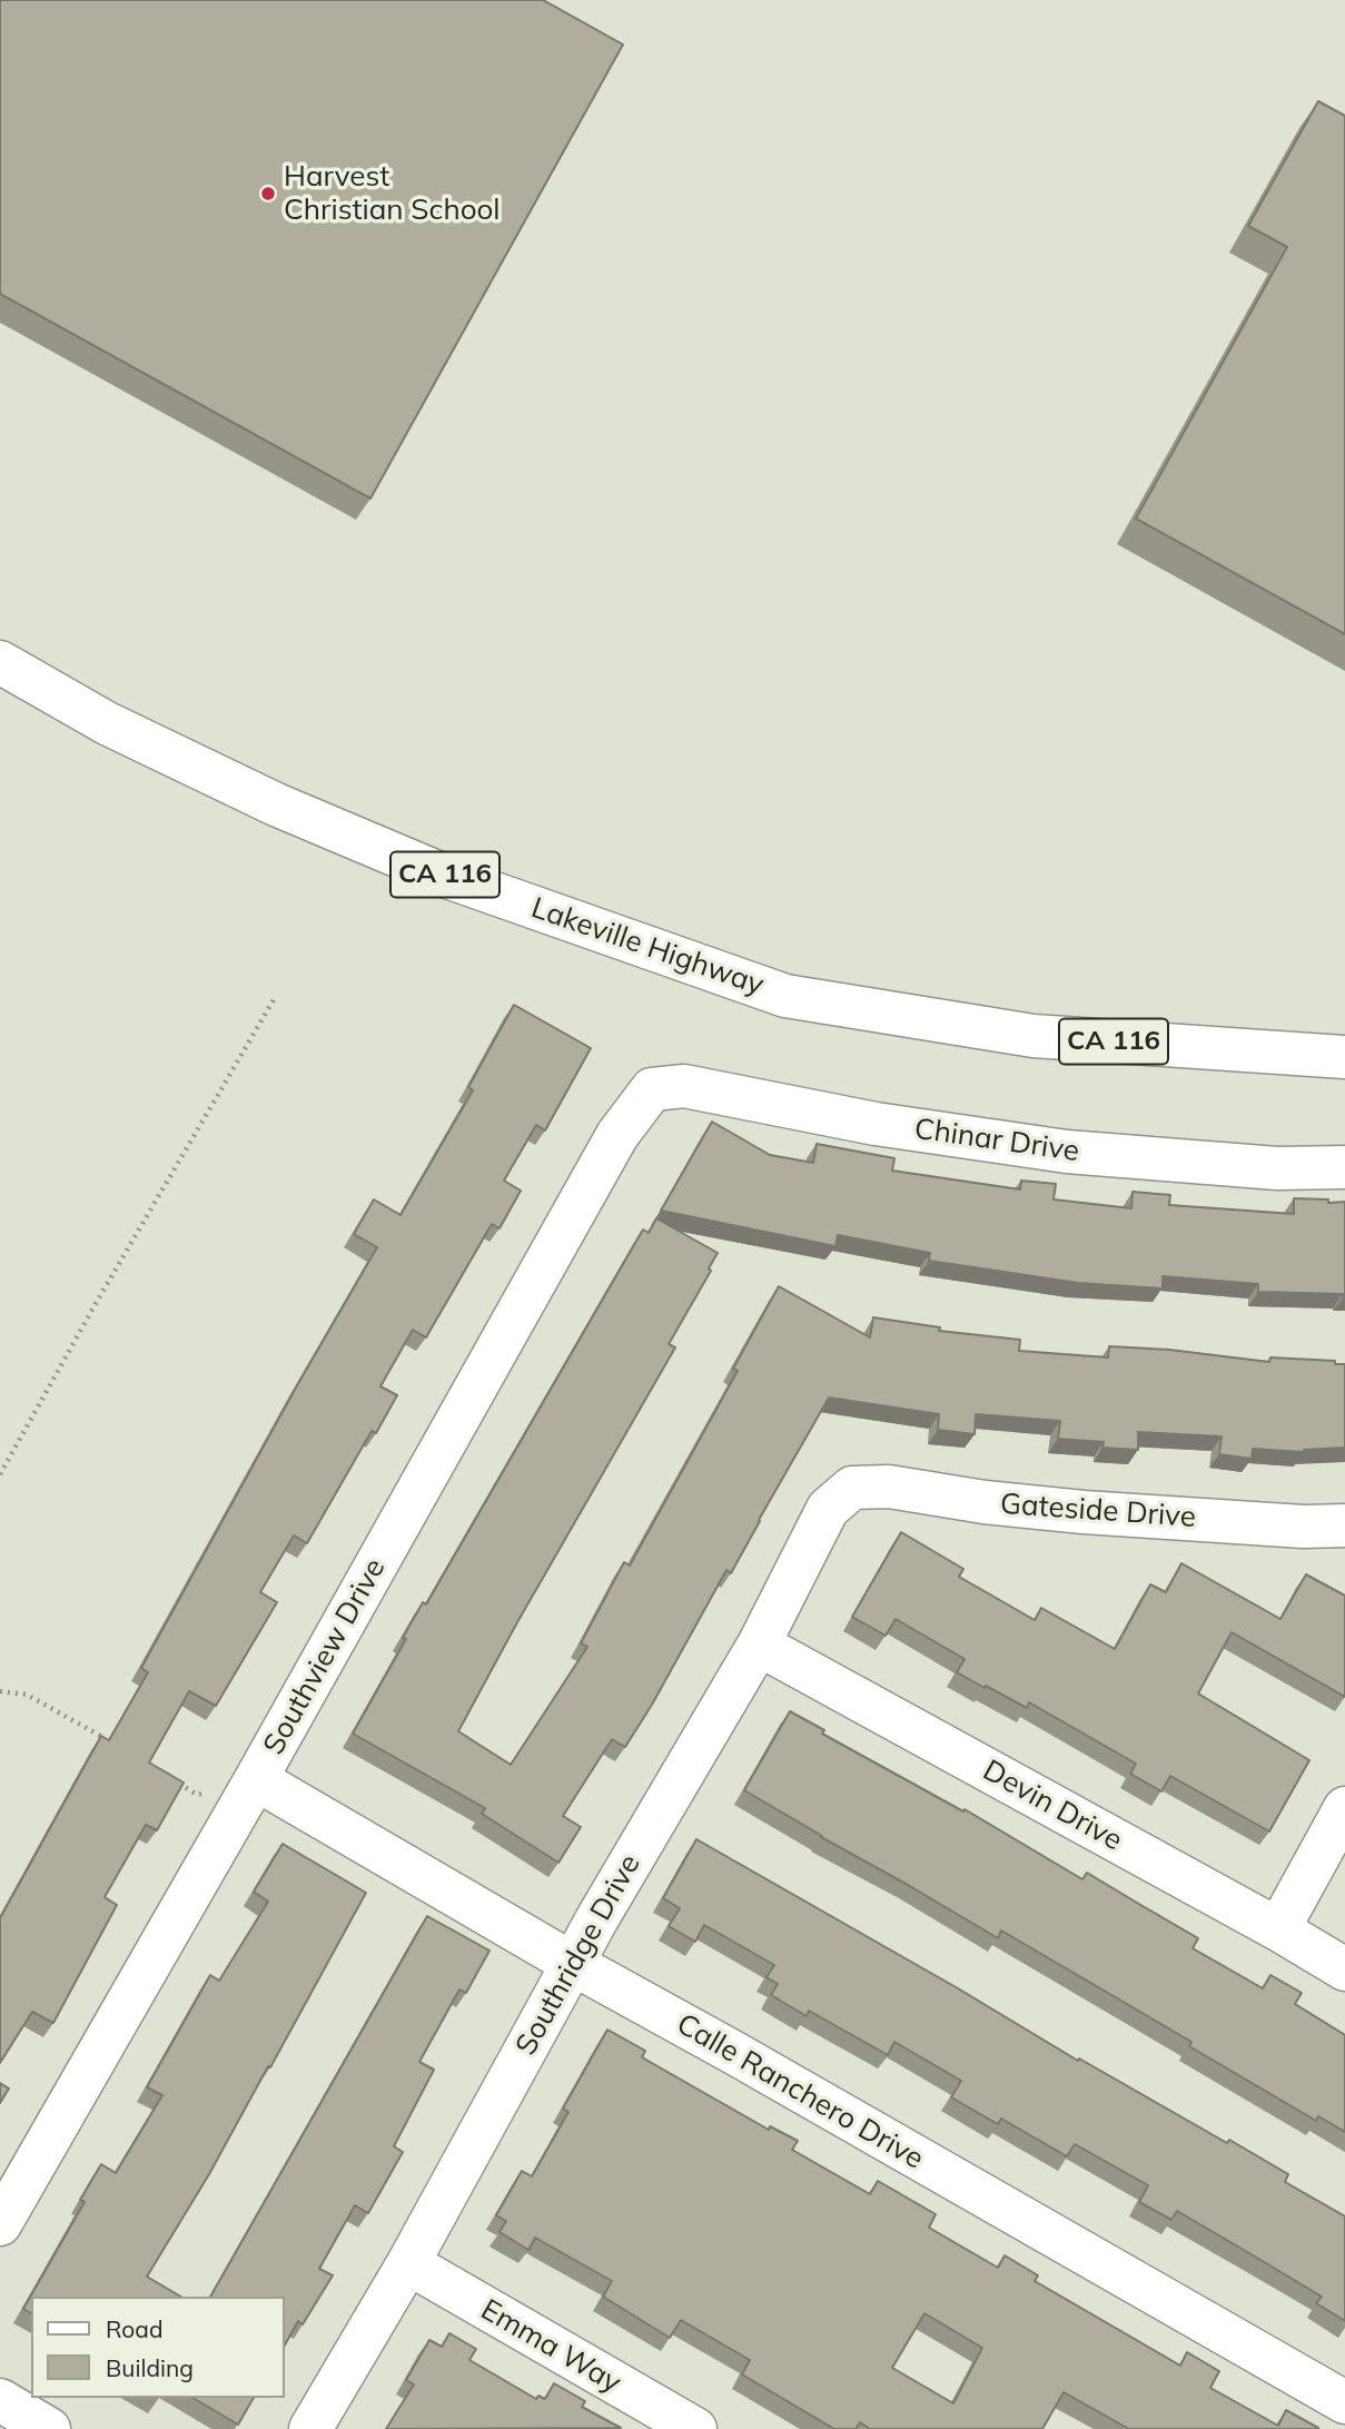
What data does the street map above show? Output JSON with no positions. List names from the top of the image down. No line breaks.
{"streets":{"street":["CA 116","Lakeville Highway","Chinar Drive","Gateside Drive","Southview Drive","Devin Drive","Southridge Drive","Calle Ranchero Drive","Emma Way"]},"crossings":[["Chinar Drive","Southview Drive"],["Gateside Drive","Southridge Drive"],["Southview Drive","Calle Ranchero Drive"],["Devin Drive","Southridge Drive"],["Southridge Drive","Calle Ranchero Drive"],["Southridge Drive","Emma Way"]],"places":["Harvest Christian School"],"legend":["Road","Building"]}
